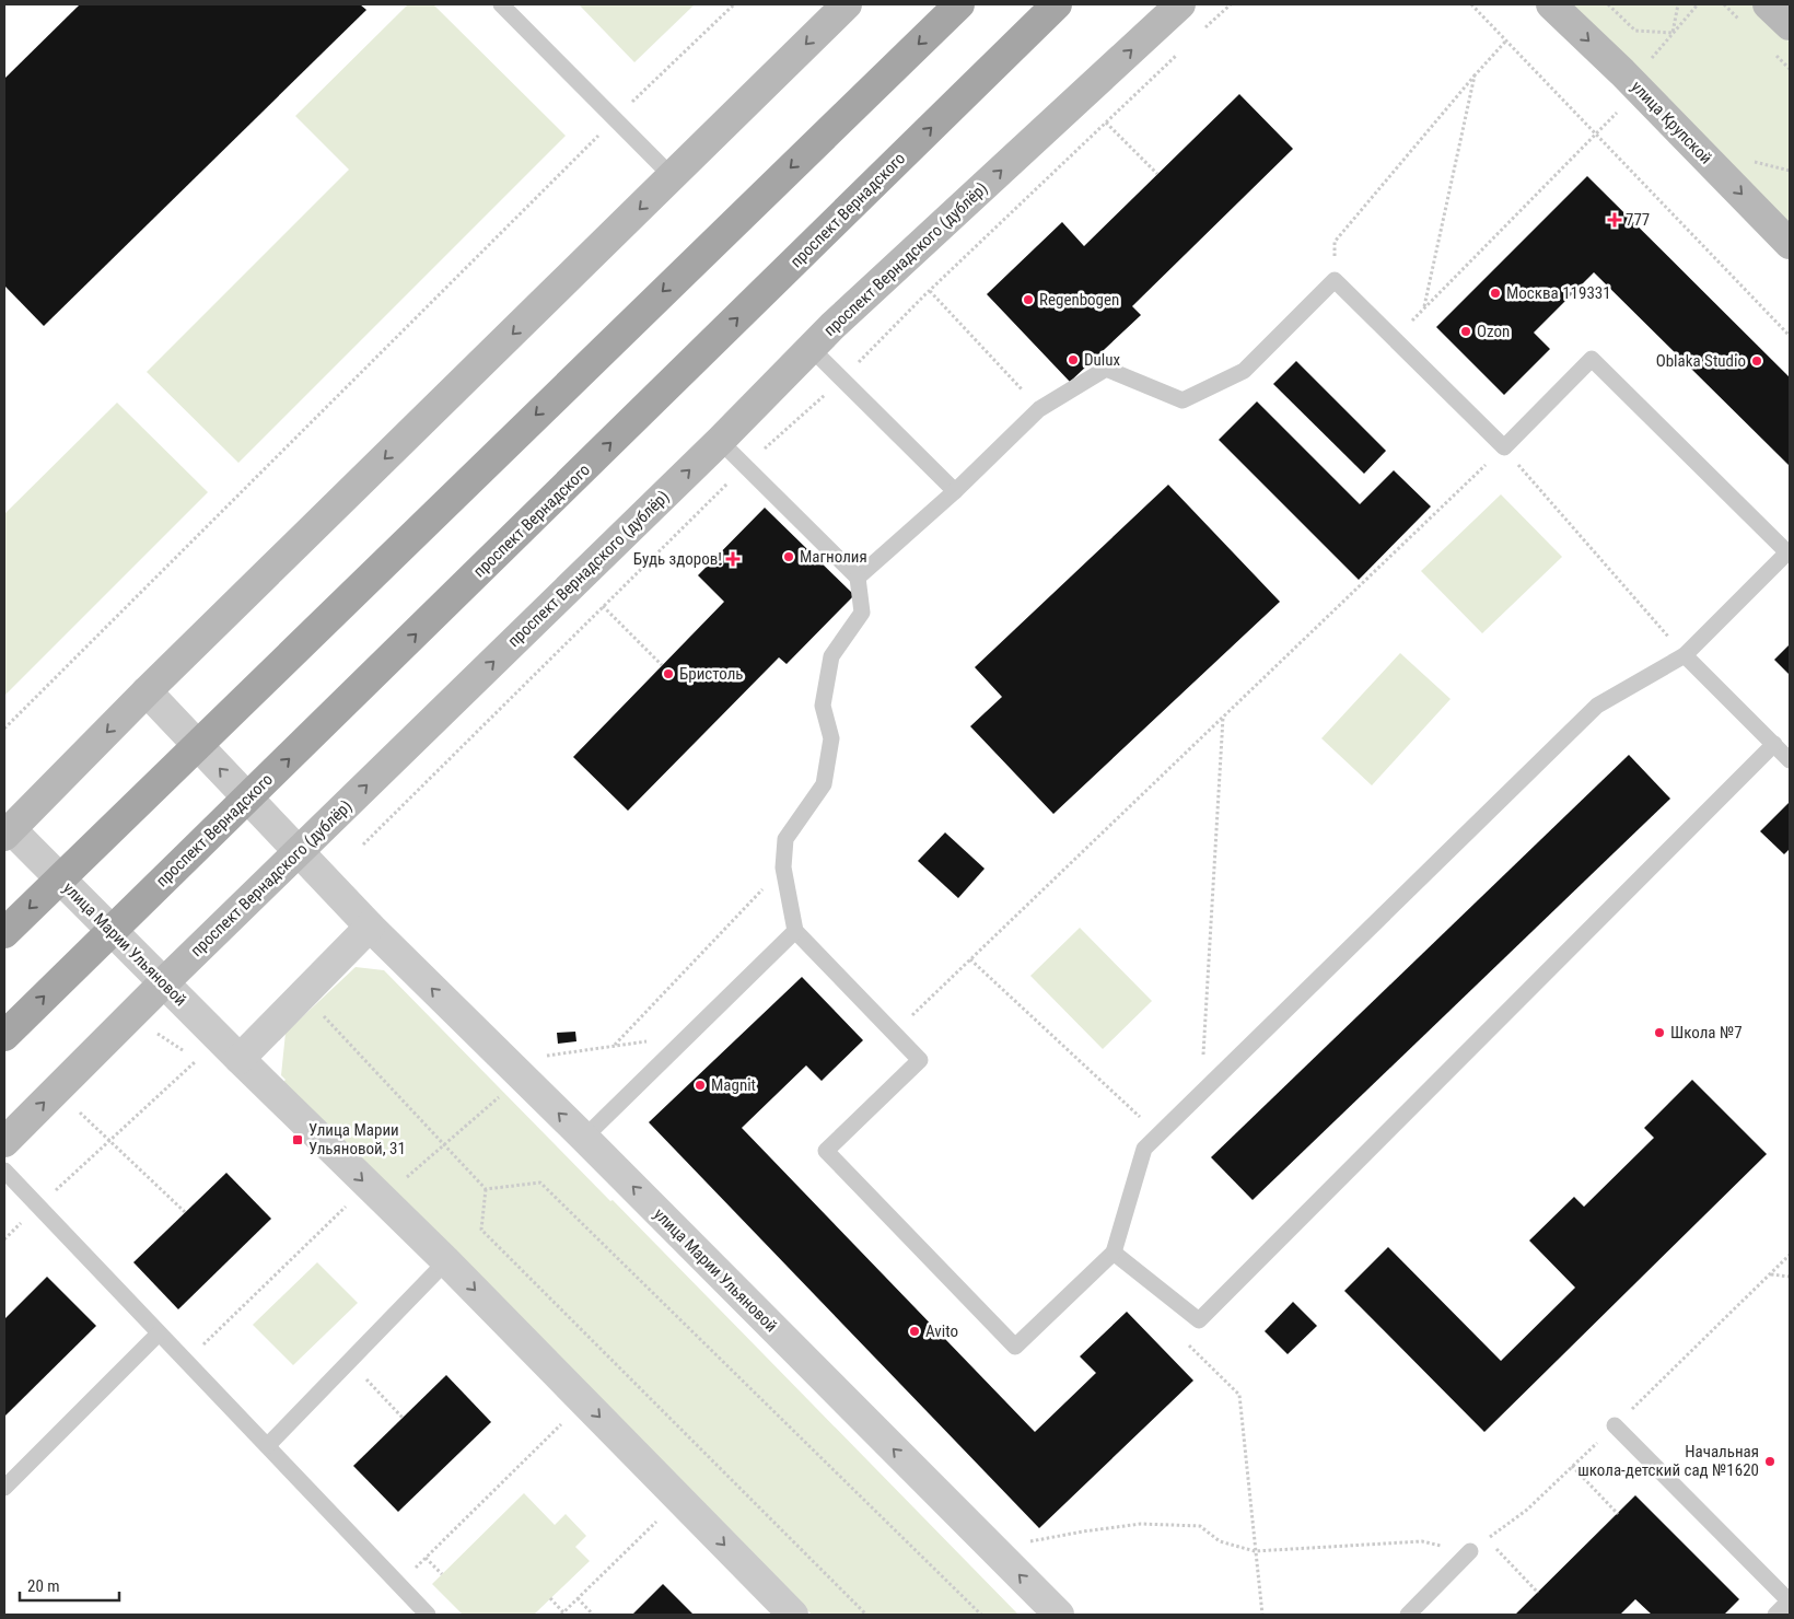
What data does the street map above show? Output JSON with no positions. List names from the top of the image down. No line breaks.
{"streets":{"main road":["проспект Вернадского"],"street":["улица Крупской","проспект Вернадского (дублёр)","улица Марии Ульяновой"]},"crossings":[["проспект Вернадского","улица Марии Ульяновой"],["проспект Вернадского (дублёр)","улица Марии Ульяновой"]],"one_way":["улица Крупской"],"places":{"health":["777","Будь здоров!"],"other":["Москва 119331","Regenbogen","Ozon","Dulux","Oblaka Studio","Магнолия","Бристоль","Школа №7","Magnit","Avito","Начальная школа-детский сад №1620"],"transit":["Улица Марии Ульяновой, 31"]},"scale_bar":"20 m"}
